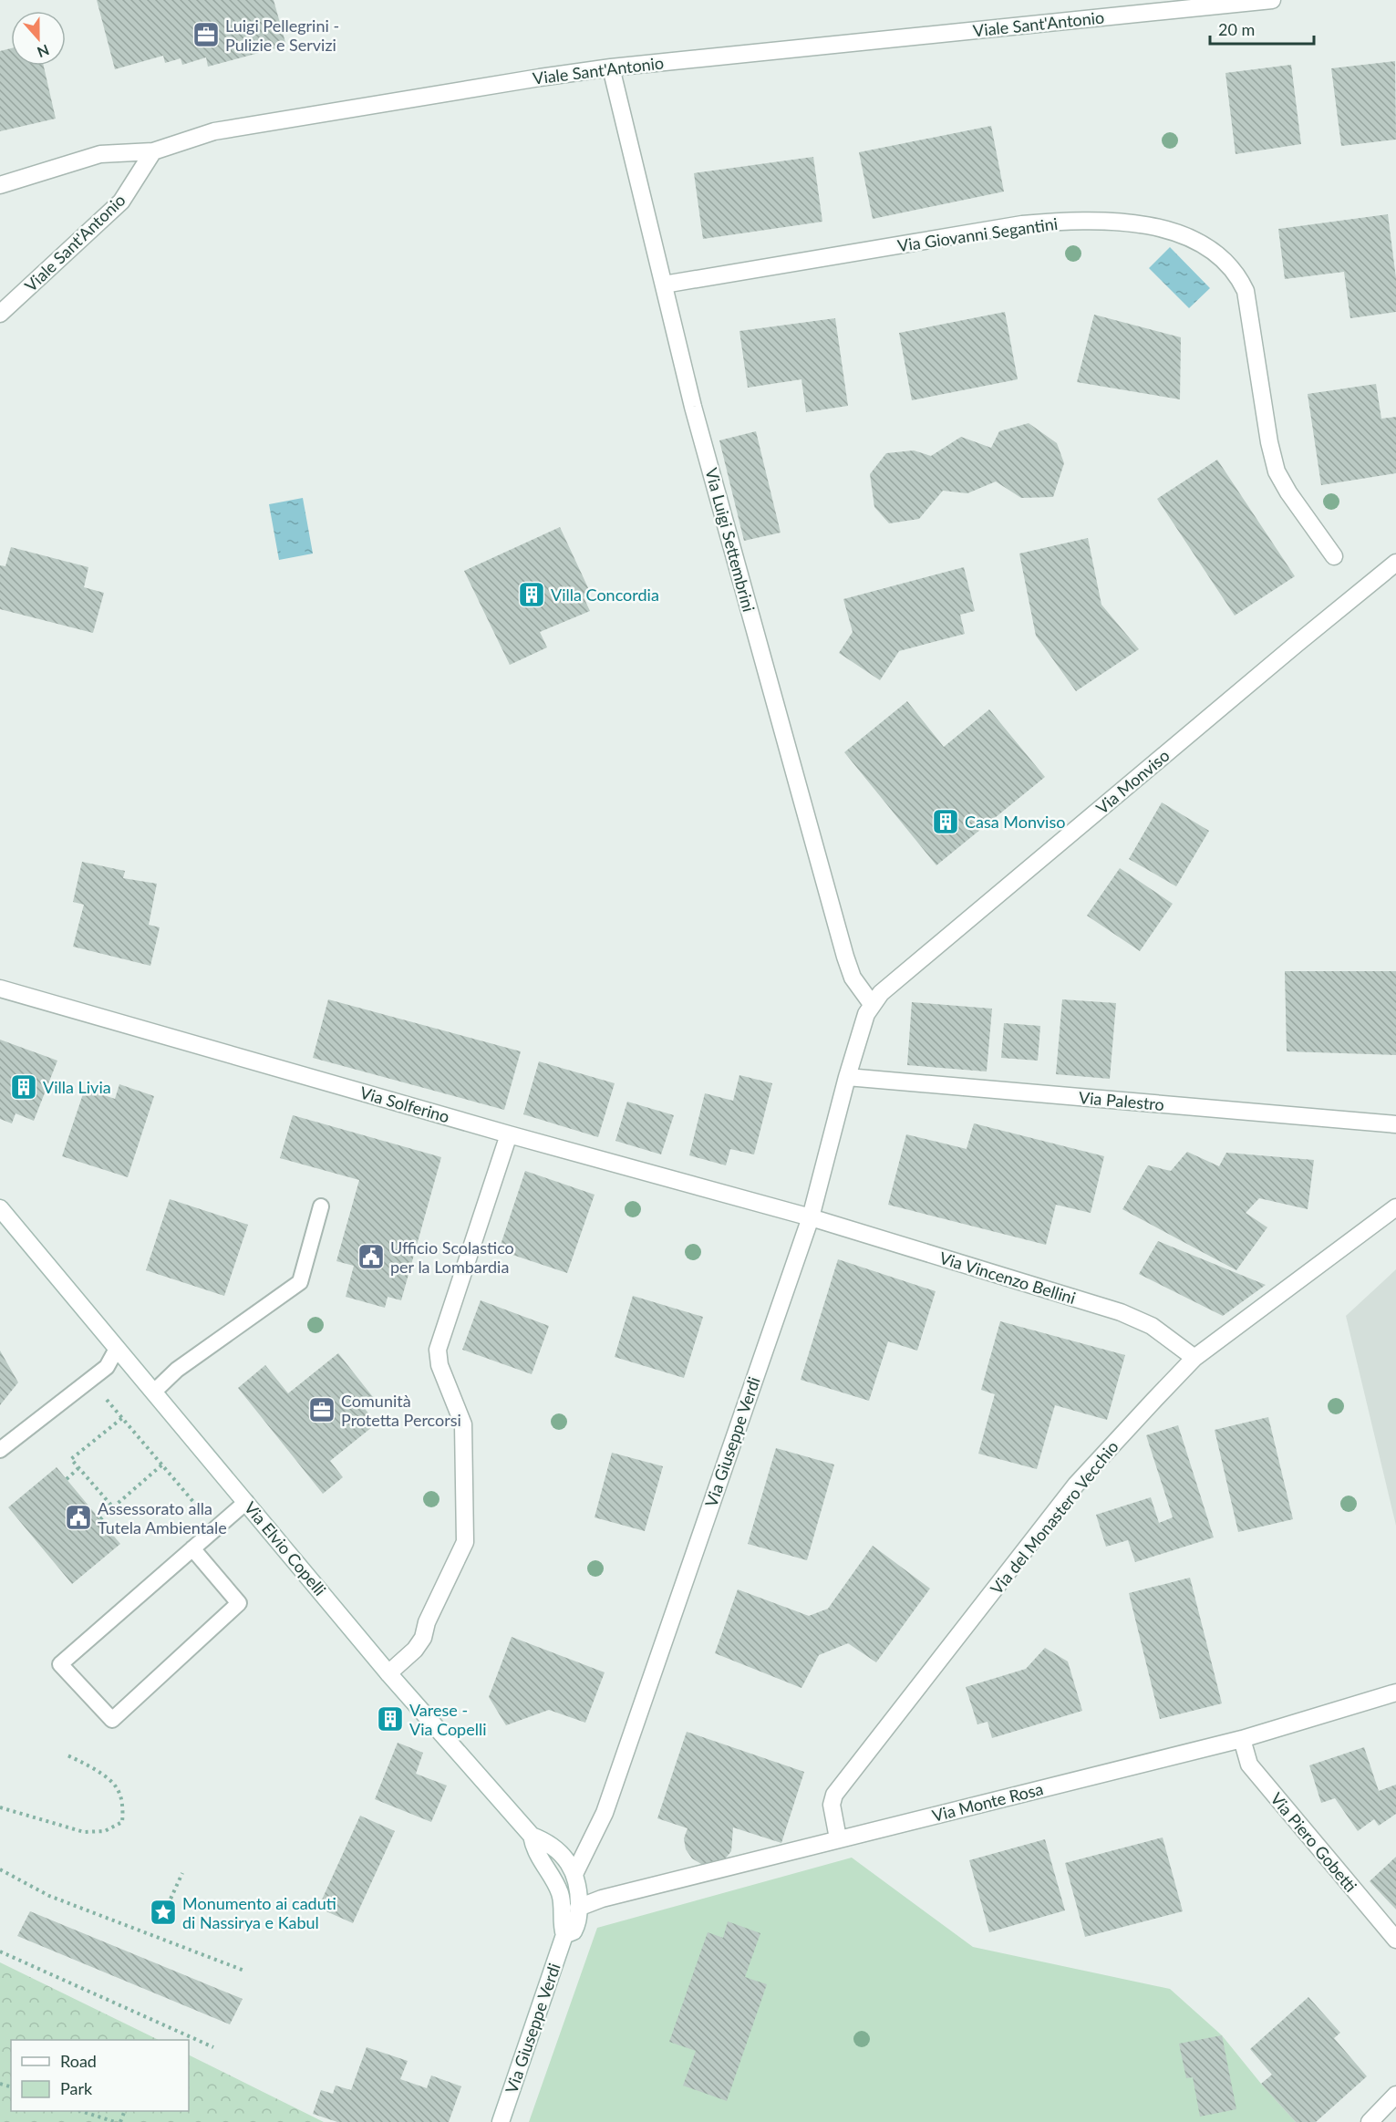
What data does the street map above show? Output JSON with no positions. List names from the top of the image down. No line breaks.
{"streets":{"street":["Viale Sant'Antonio","Via Giovanni Segantini","Via Luigi Settembrini","Via Monviso","Via Palestro","Via Solferino","Via Vincenzo Bellini","Via Giuseppe Verdi","Via del Monastero Vecchio","Via Elvio Copelli","Via Monte Rosa","Via Piero Gobetti"]},"crossings":[["Viale Sant'Antonio","Via Luigi Settembrini"],["Via Giovanni Segantini","Via Luigi Settembrini"],["Via Luigi Settembrini","Via Monviso"],["Via Luigi Settembrini","Via Giuseppe Verdi"],["Via Monviso","Via Giuseppe Verdi"],["Via Palestro","Via Giuseppe Verdi"],["Via Solferino","Via Vincenzo Bellini"],["Via Solferino","Via Giuseppe Verdi"],["Via Vincenzo Bellini","Via Giuseppe Verdi"],["Via Vincenzo Bellini","Via del Monastero Vecchio"],["Via Giuseppe Verdi","Via Elvio Copelli"],["Via del Monastero Vecchio","Via Monte Rosa"],["Via Elvio Copelli","Via Monte Rosa"],["Via Monte Rosa","Via Piero Gobetti"]],"places":{"office":["Luigi Pellegrini - Pulizie e Servizi","Comunità Protetta Percorsi"],"building":["Villa Concordia","Casa Monviso","Villa Livia","Varese - Via Copelli"],"public building":["Ufficio Scolastico per la Lombardia","Assessorato alla Tutela Ambientale"],"place":["Monumento ai caduti di Nassirya e Kabul"]},"legend":["Road","Park"],"scale_bar":"20 m","north":"bottom"}
